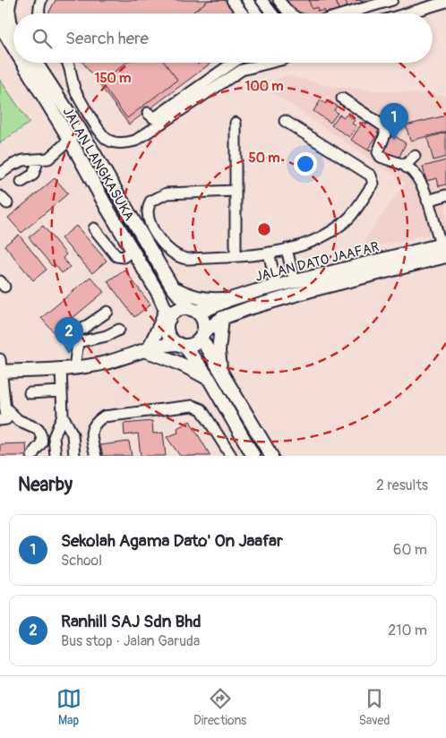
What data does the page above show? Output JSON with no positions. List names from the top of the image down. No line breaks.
{"streets":{"main road":["JALAN LANGKASUKA","JALAN DATO JAAFAR"]},"crossings":[["JALAN LANGKASUKA","JALAN DATO JAAFAR"]],"page":{"search":"Search here","pins":["1","2"],"heading":["Nearby","2 results"],"list":[{"mark":"1","name":"Sekolah Agama Dato' On Jaafar","note":"School","value":"60 m"},{"mark":"2","name":"Ranhill SAJ Sdn Bhd","note":"Bus stop · Jalan Garuda","value":"210 m"}],"nav":["Map","Directions","Saved"]},"rings":["150 m","100 m","50 m"]}
